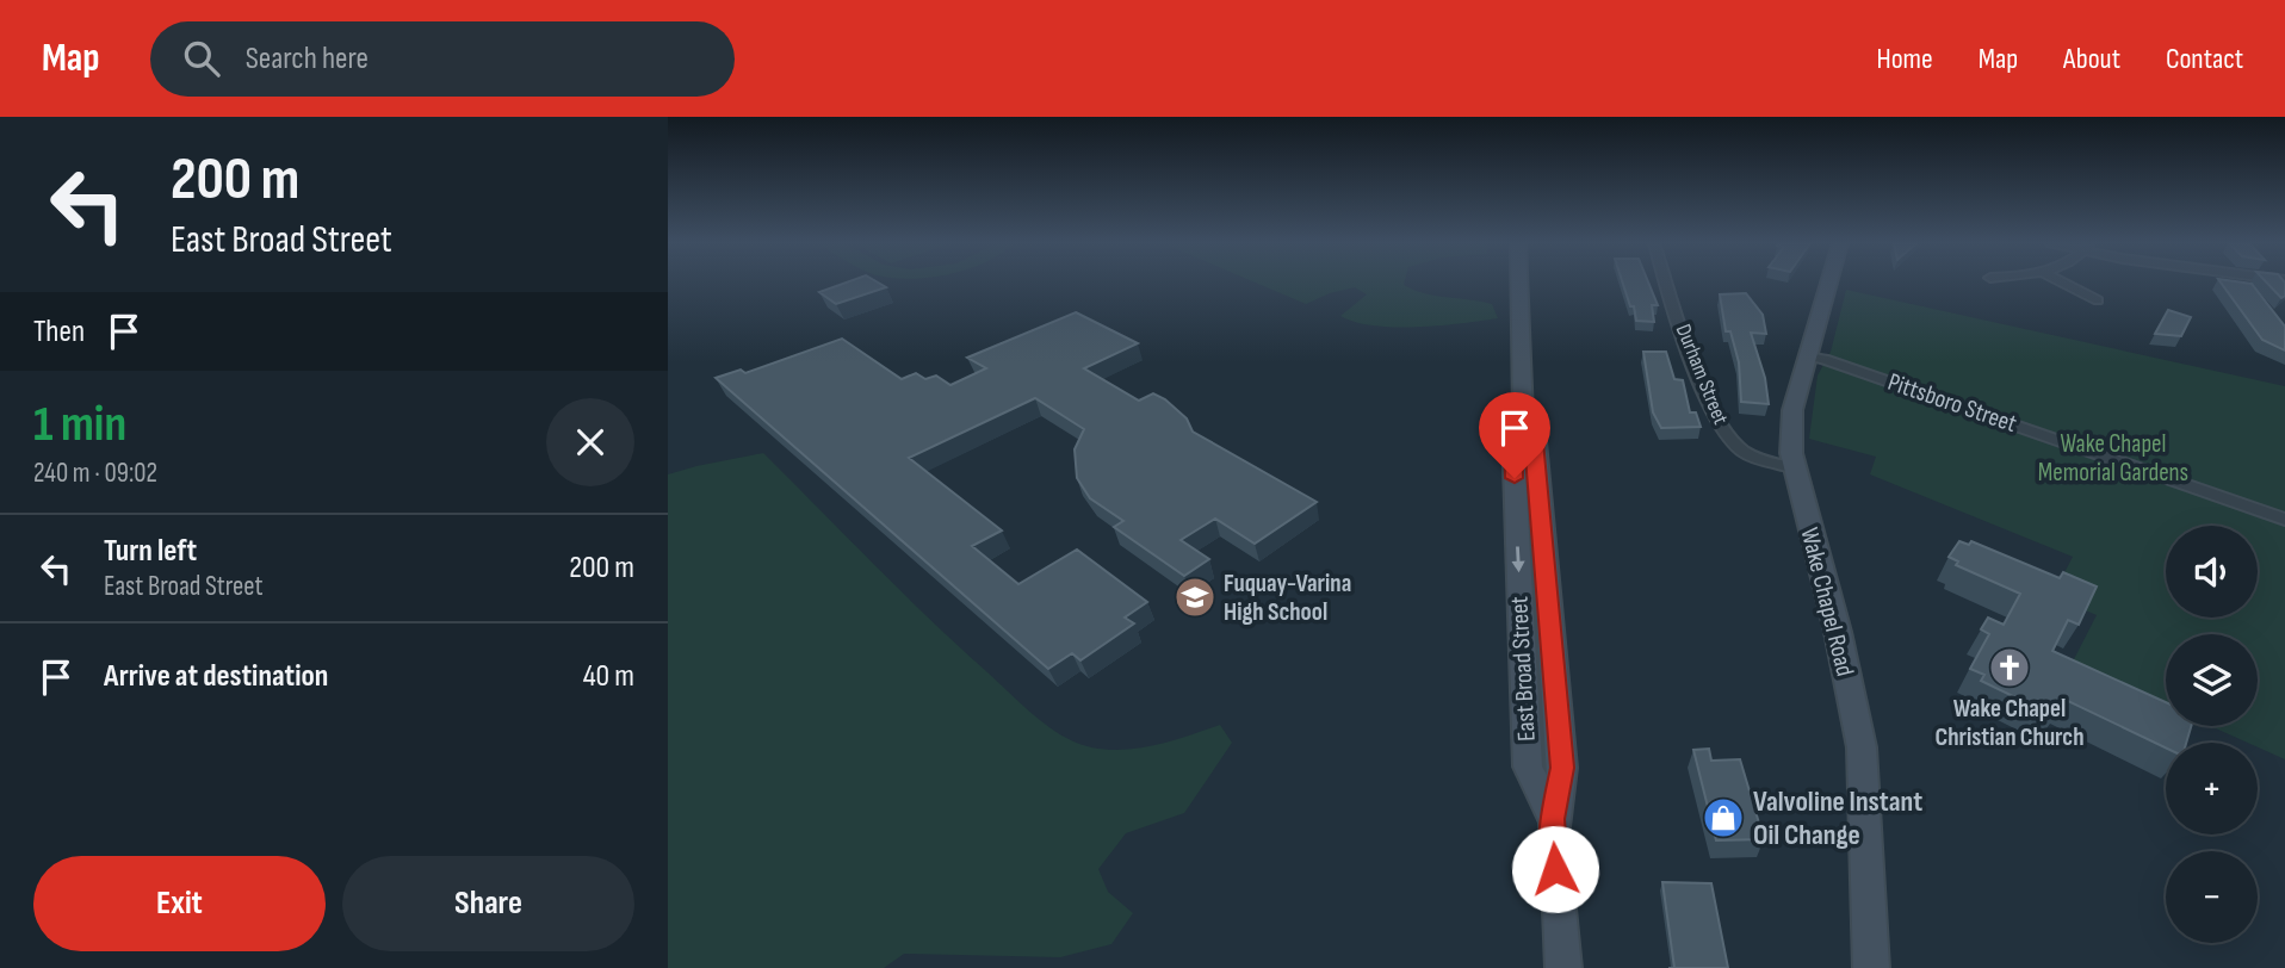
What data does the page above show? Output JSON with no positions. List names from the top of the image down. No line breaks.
{"streets":{"main road":["Wake Chapel Road","East Broad Street"],"street":["Durham Street","Pittsboro Street"]},"crossings":[["Durham Street","Wake Chapel Road"],["Pittsboro Street","Wake Chapel Road"]],"parks":["Wake Chapel Memorial Gardens"],"places":{"school or university":["Fuquay-Varina High School"],"church":["Wake Chapel Christian Church"],"shop":["Valvoline Instant Oil Change"]},"page":{"header":"Map","search":"Search here","nav":["Home","Map","About","Contact"],"turn":["200 m","East Broad Street"],"then":"Then","heading":["1 min","240 m · 09:02"],"list":[{"name":"Turn left","note":"East Broad Street","value":"200 m"},{"name":"Arrive at destination","value":"40 m"}],"map_buttons":["+","−"],"buttons":["Exit","Share"]}}
